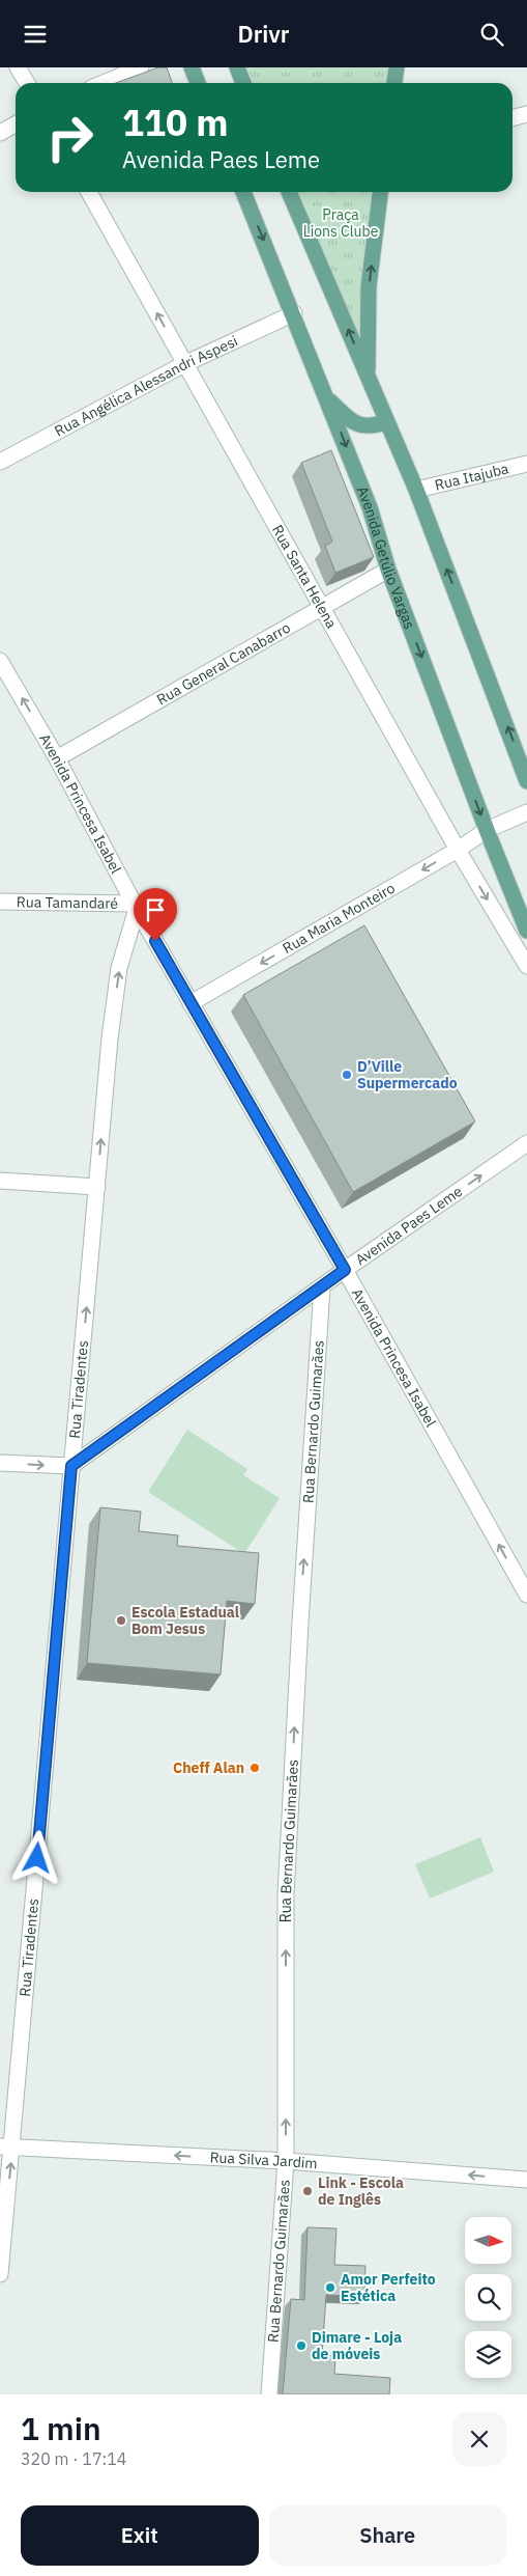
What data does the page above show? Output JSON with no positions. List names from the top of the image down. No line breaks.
{"streets":{"main road":["Avenida Getúlio Vargas"],"street":["Rua Angélica Alessandri Aspesi","Rua Itajuba","Rua Santa Helena","Rua General Canabarro","Avenida Princesa Isabel","Rua Tamandaré","Rua Maria Monteiro","Avenida Paes Leme","Rua Tiradentes","Rua Bernardo Guimarães","Rua Silva Jardim"]},"crossings":[["Rua Angélica Alessandri Aspesi","Avenida Getúlio Vargas"],["Rua Angélica Alessandri Aspesi","Rua Santa Helena"],["Avenida Getúlio Vargas","Rua General Canabarro"],["Avenida Getúlio Vargas","Rua Maria Monteiro"],["Rua Santa Helena","Rua General Canabarro"],["Rua Santa Helena","Rua Maria Monteiro"],["Rua General Canabarro","Avenida Princesa Isabel"],["Avenida Princesa Isabel","Rua Tamandaré"],["Avenida Princesa Isabel","Rua Maria Monteiro"],["Avenida Princesa Isabel","Avenida Paes Leme"],["Avenida Princesa Isabel","Rua Tiradentes"],["Rua Tamandaré","Rua Tiradentes"],["Avenida Paes Leme","Rua Tiradentes"],["Avenida Paes Leme","Rua Bernardo Guimarães"],["Rua Tiradentes","Rua Silva Jardim"],["Rua Bernardo Guimarães","Rua Silva Jardim"]],"one_way":["Avenida Princesa Isabel","Rua Maria Monteiro","Avenida Paes Leme","Rua Tiradentes","Rua Bernardo Guimarães","Rua Silva Jardim"],"parks":["Praça Lions Clube"],"places":["D’Ville Supermercado","Escola Estadual Bom Jesus","Cheff Alan","Link - Escola de Inglês","Amor Perfeito Estética","Dimare - Loja de móveis"],"north":"right","page":{"header":"Drivr","turn":["110 m","Avenida Paes Leme"],"heading":["1 min","320 m · 17:14"],"buttons":["Exit","Share"]}}
